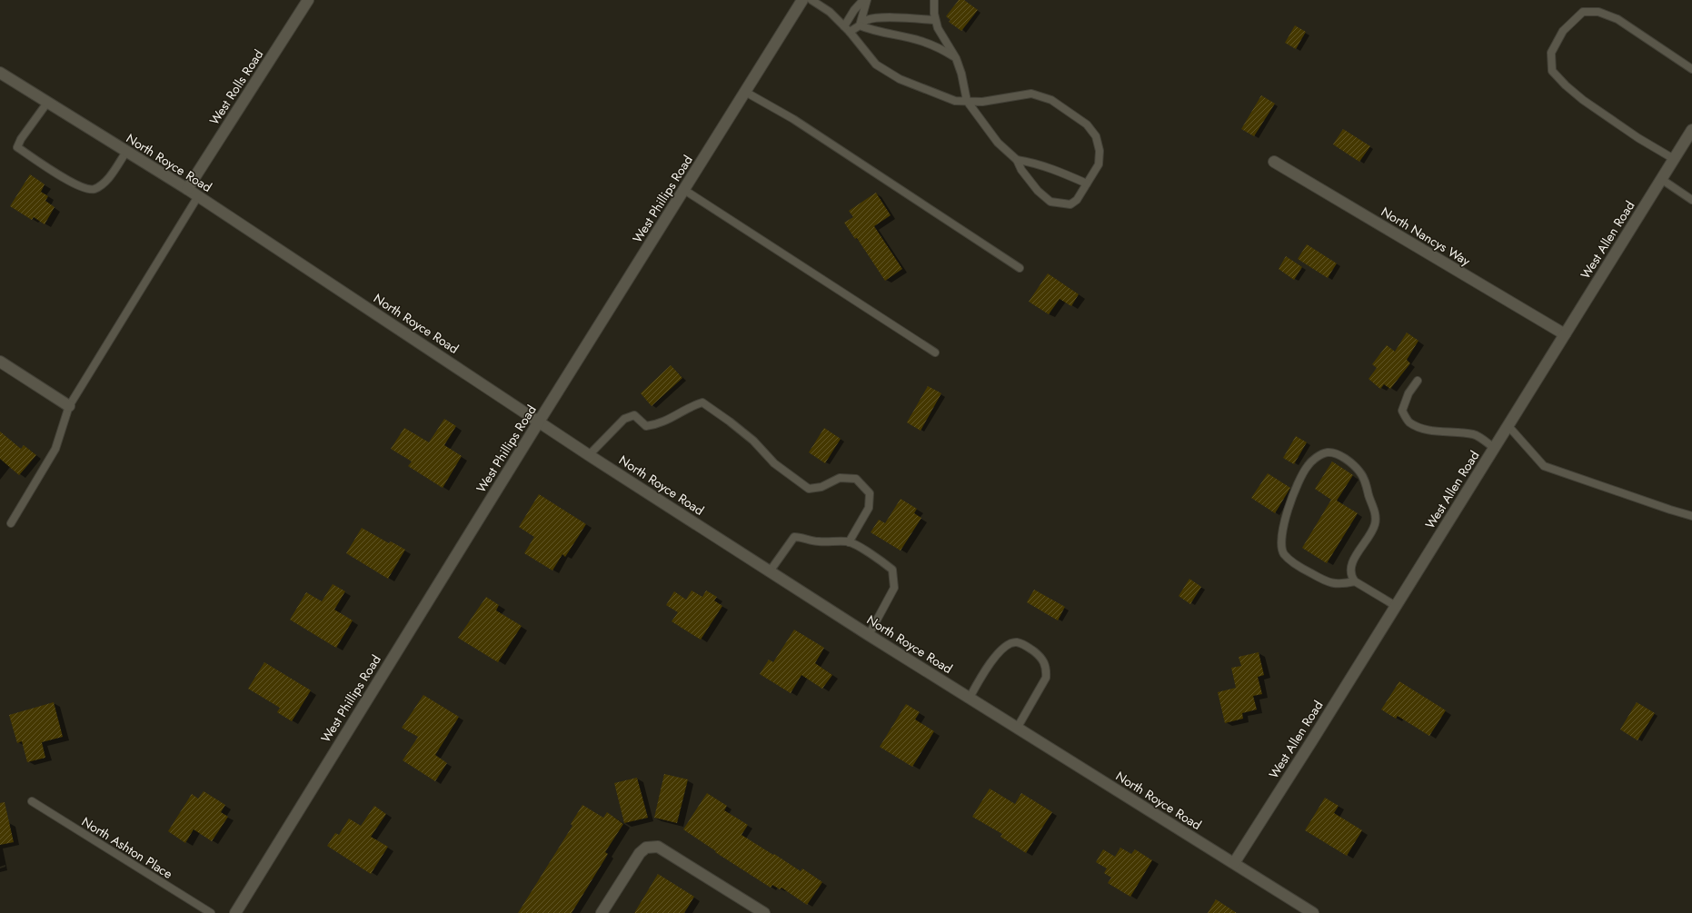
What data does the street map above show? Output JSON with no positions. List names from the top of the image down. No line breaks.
{"streets":{"street":["West Rolls Road","North Royce Road","West Phillips Road","North Nancys Way","West Allen Road"],"lane":["North Ashton Place"]},"crossings":[["West Rolls Road","North Royce Road"],["North Royce Road","West Phillips Road"],["North Royce Road","West Allen Road"],["North Nancys Way","West Allen Road"]]}
